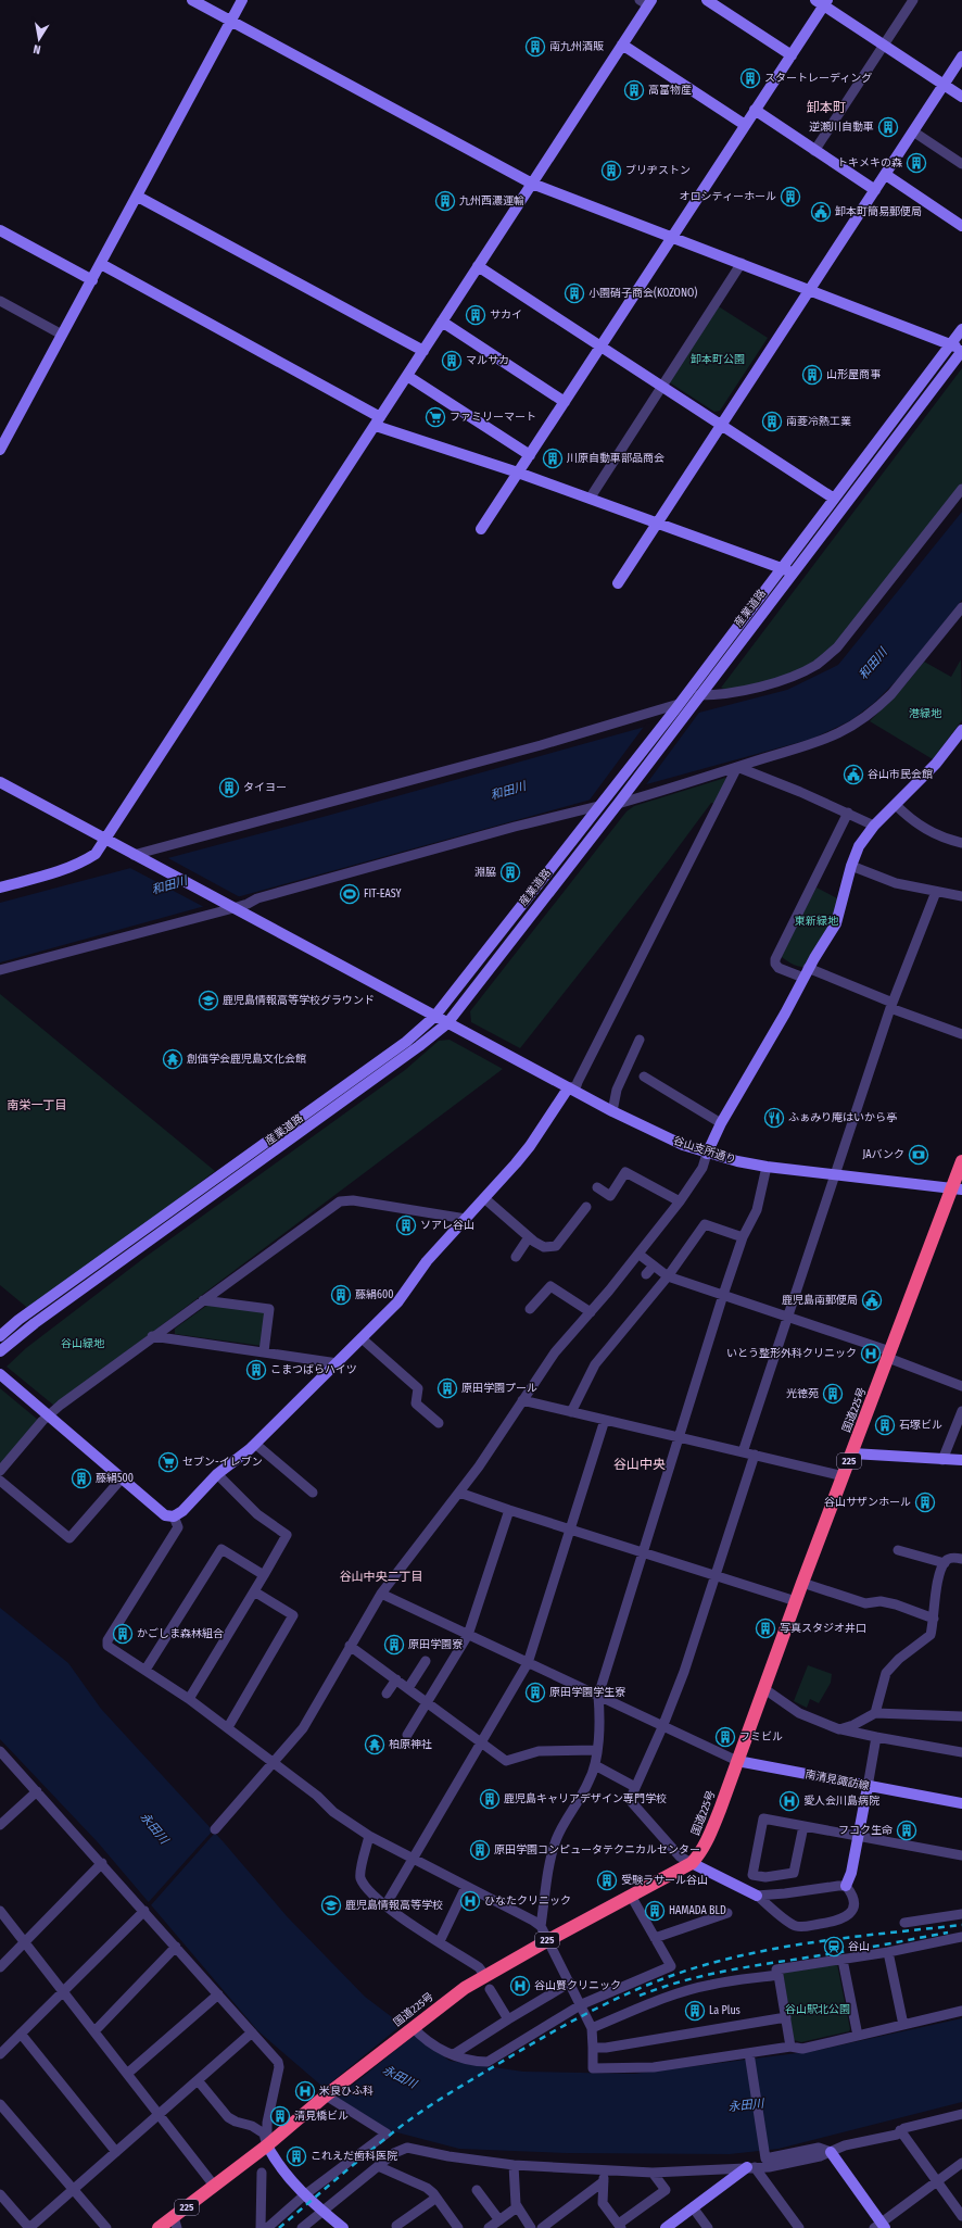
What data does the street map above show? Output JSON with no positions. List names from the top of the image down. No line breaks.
{"streets":{"highway":["国道225号","225"],"street":["産業道路","谷山支所通り","南清見諏訪線"]},"crossings":[["産業道路","谷山支所通り"],["谷山支所通り","国道225号"],["国道225号","南清見諏訪線"]],"districts":["卸本町","南栄一丁目","谷山中央","谷山中央二丁目"],"water":["和田川","永田川"],"parks":["卸本町公園","港緑地","東新緑地","谷山緑地","谷山駅北公園"],"places":{"building":["南九州酒販","スタートレーディング","高富物産","逆瀬川自動車","トキメキの森","ブリヂストン","オロシティーホール","九州西濃運輸","小園硝子商会(KOZONO)","サカイ","マルサカ","山形屋商事","南菱冷熱工業","川原自動車部品商会","タイヨー","淵脇","ソアレ谷山","藤絹600","こまつばらハイツ","原田学園プール","光徳苑","石塚ビル","藤絹500","谷山サザンホール","写真スタジオ井口","かごしま森林組合","原田学園寮","原田学園学生寮","フミビル","鹿児島キャリアデザイン専門学校","フコク生命","原田学園コンピュータテクニカルセンター","受験ラサール谷山","HAMADA BLD","La Plus","清見橋ビル","これえだ歯科医院"],"public building":["卸本町簡易郵便局","谷山市民会館","鹿児島南郵便局"],"supermarket":["ファミリーマート","セブン-イレブン"],"sports":["FIT-EASY"],"school or university":["鹿児島情報高等学校グラウンド","鹿児島情報高等学校"],"temple":["創価学会鹿児島文化会館","柏原神社"],"restaurant":["ふぁみり庵はいから亭"],"bank":["JAバンク"],"hospital":["いとう整形外科クリニック","愛人会川島病院","ひなたクリニック","谷山賢クリニック","米良ひふ科"],"station":["谷山"]},"north":"bottom"}
